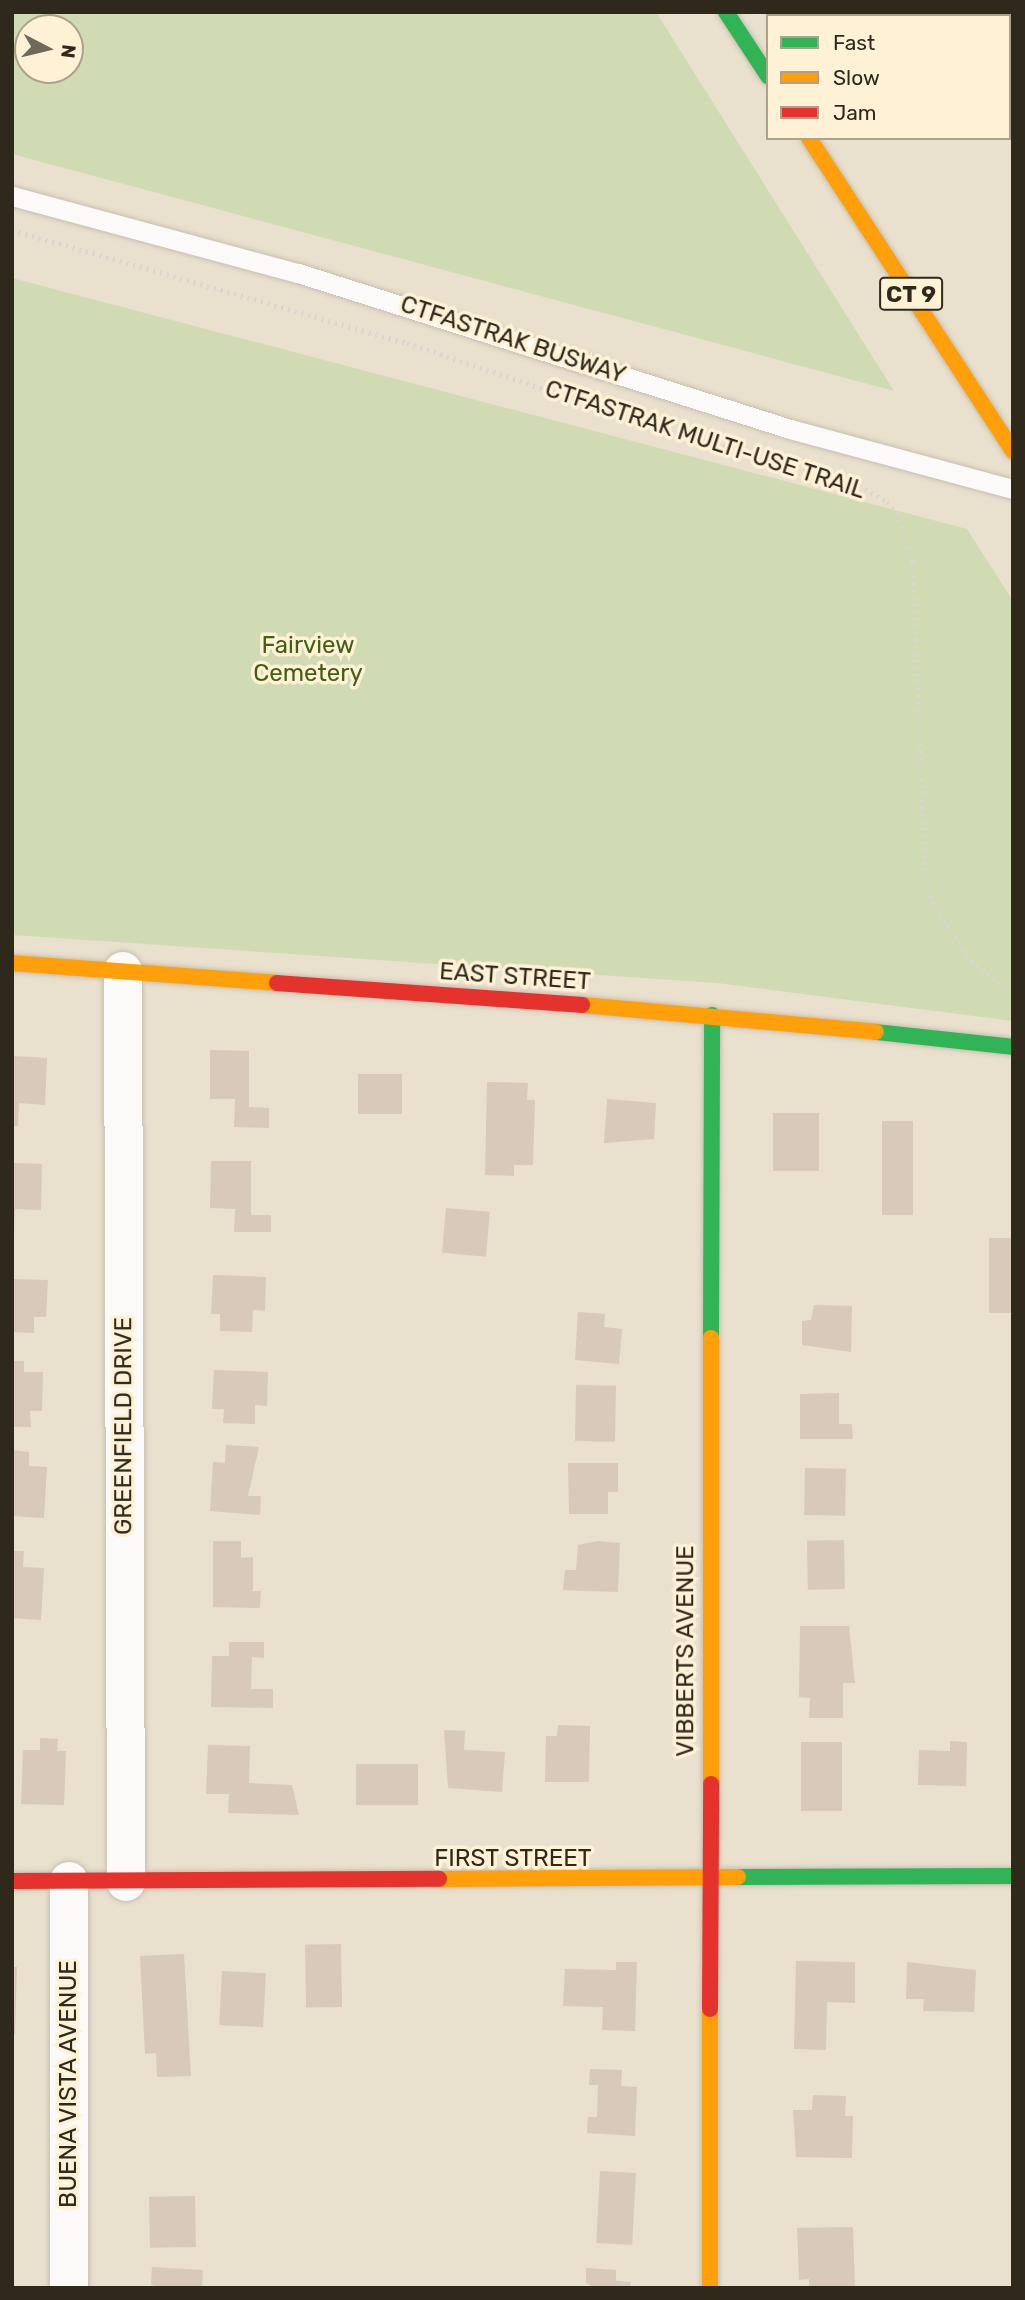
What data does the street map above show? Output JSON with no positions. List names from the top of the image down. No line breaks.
{"streets":{"main road":["CT 9","EAST STREET","VIBBERTS AVENUE","FIRST STREET"],"street":["GREENFIELD DRIVE","BUENA VISTA AVENUE"],"lane":["CTFASTRAK BUSWAY"],"path":["CTFASTRAK MULTI-USE TRAIL"]},"crossings":[["EAST STREET","GREENFIELD DRIVE"],["EAST STREET","VIBBERTS AVENUE"],["GREENFIELD DRIVE","FIRST STREET"],["VIBBERTS AVENUE","FIRST STREET"],["FIRST STREET","BUENA VISTA AVENUE"]],"parks":["Fairview Cemetery"],"legend":["Fast","Slow","Jam"],"north":"right"}
